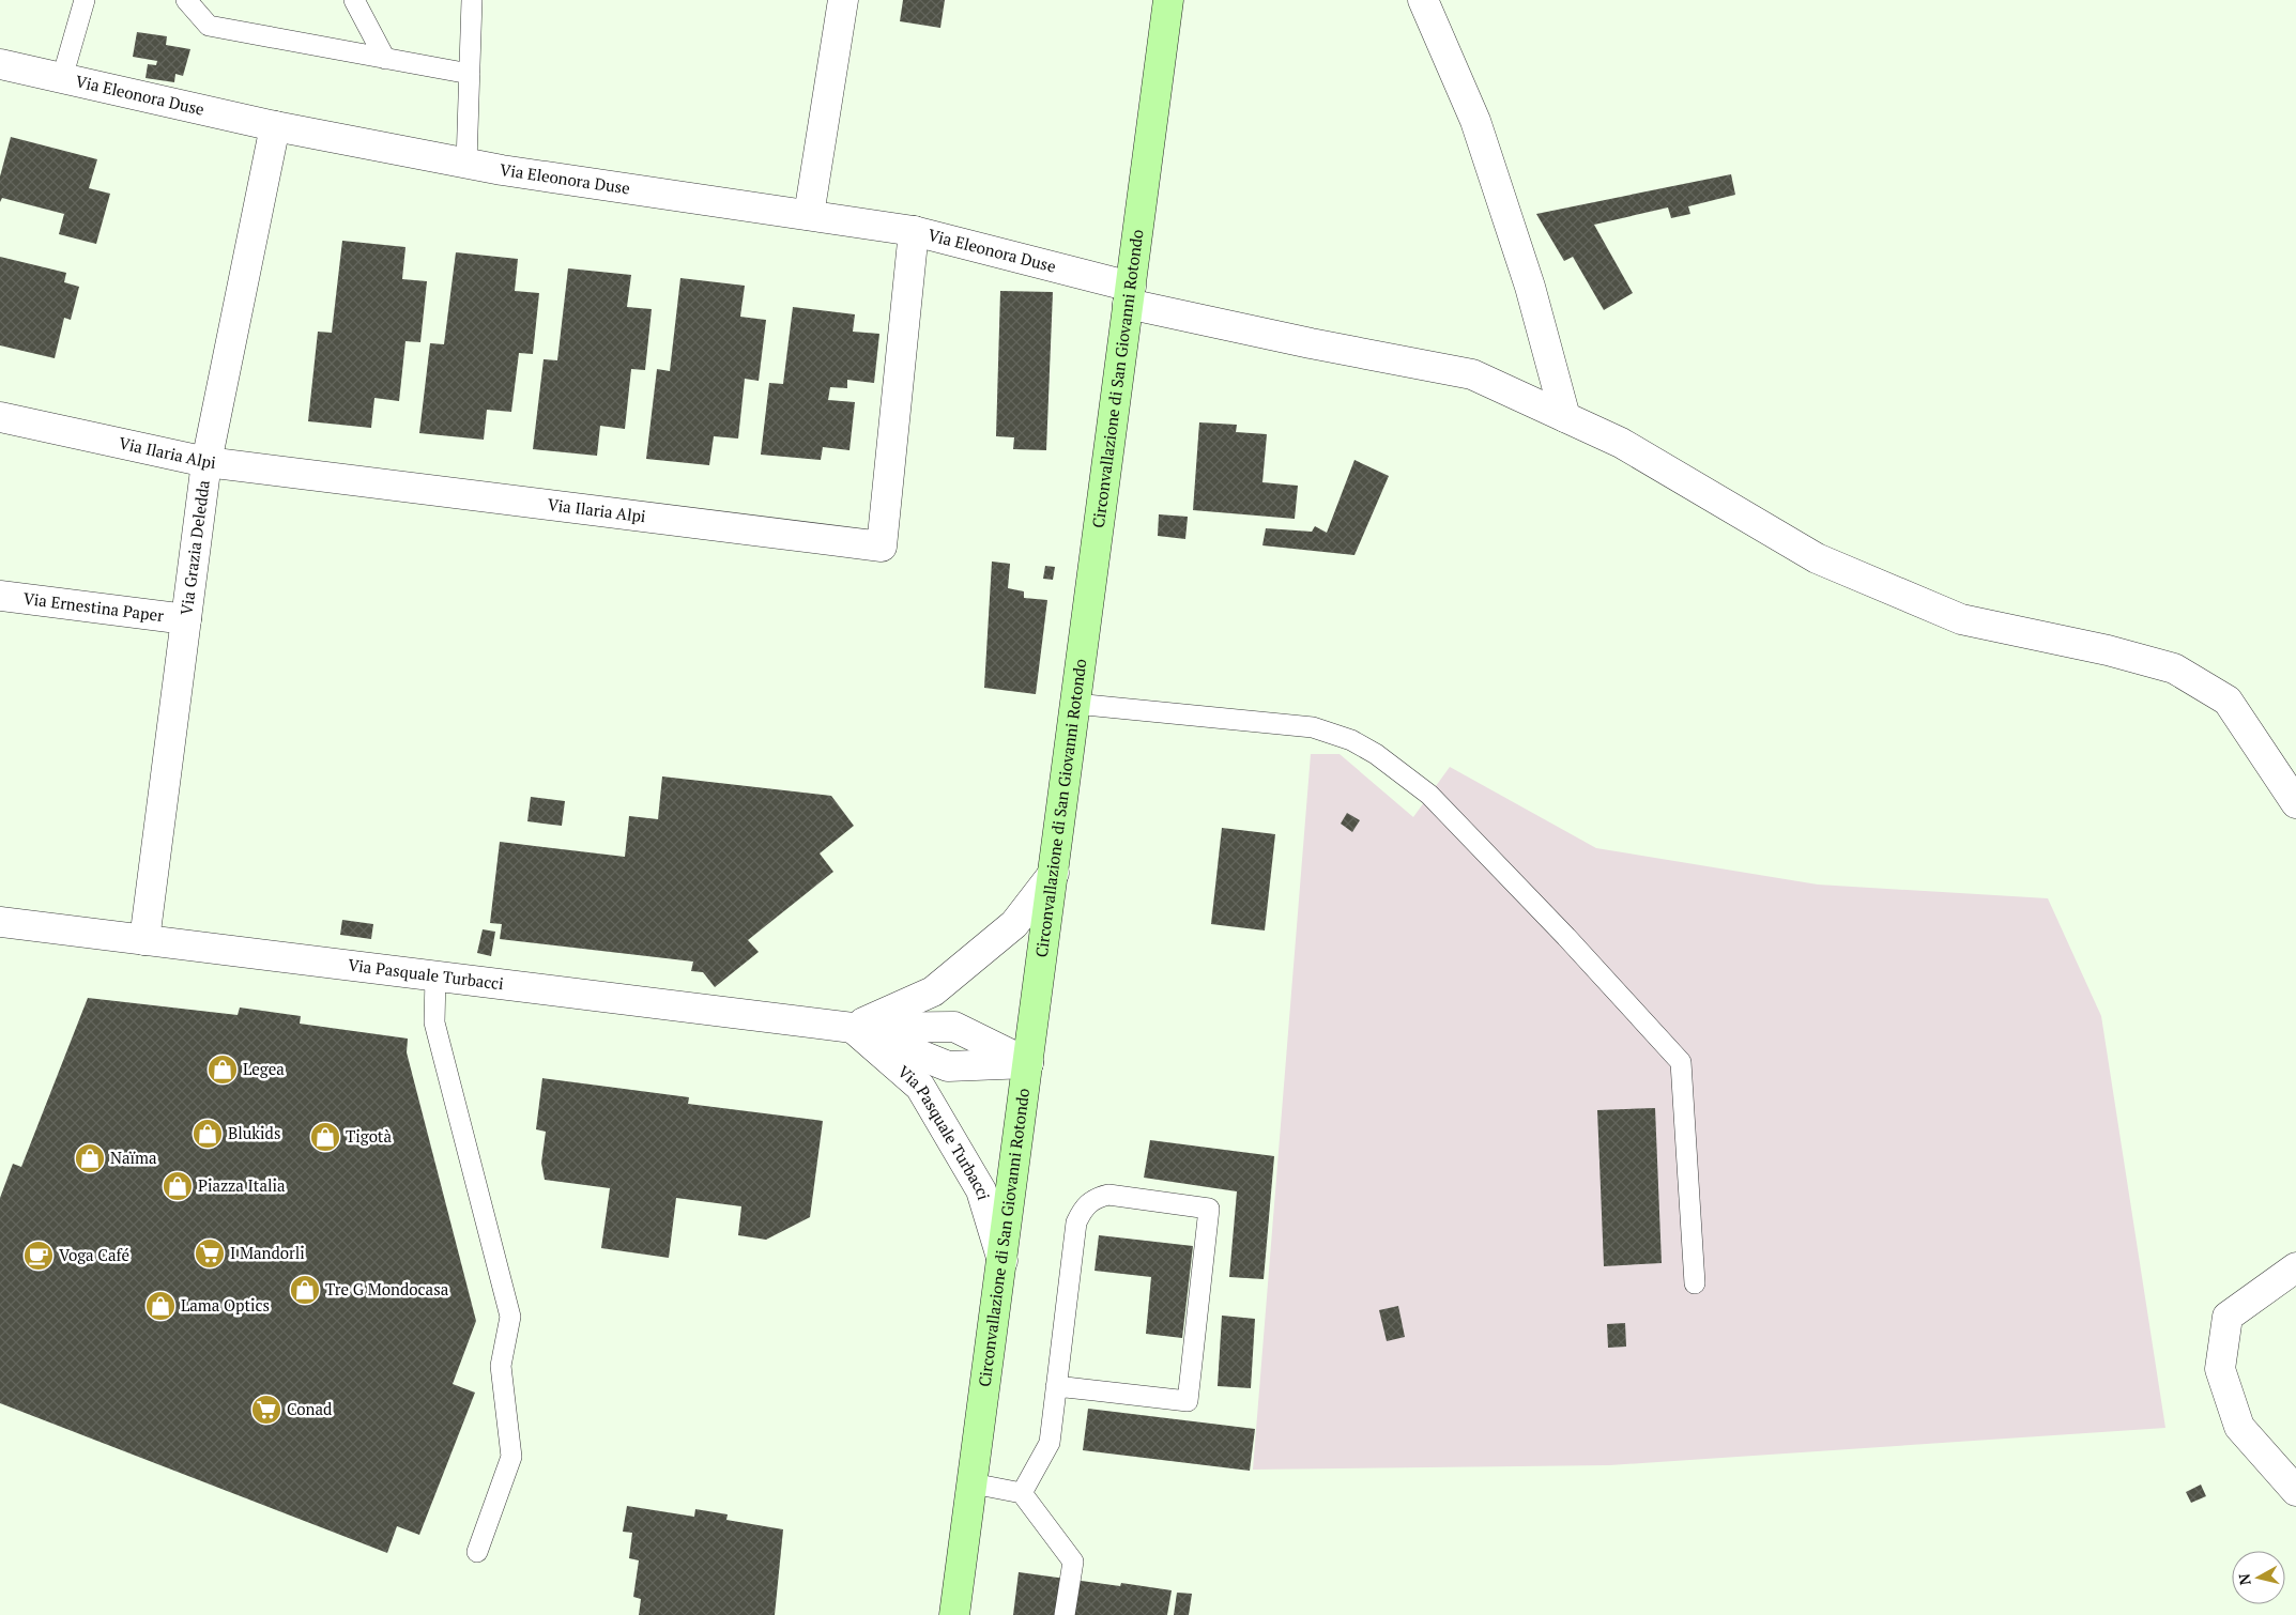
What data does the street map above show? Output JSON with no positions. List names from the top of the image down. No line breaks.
{"streets":{"main road":["Circonvallazione di San Giovanni Rotondo"],"street":["Via Eleonora Duse","Via Ilaria Alpi","Via Grazia Deledda","Via Ernestina Paper","Via Pasquale Turbacci"]},"crossings":[["Via Eleonora Duse","Circonvallazione di San Giovanni Rotondo"],["Via Eleonora Duse","Via Ilaria Alpi"],["Via Eleonora Duse","Via Grazia Deledda"],["Circonvallazione di San Giovanni Rotondo","Via Pasquale Turbacci"],["Via Ilaria Alpi","Via Grazia Deledda"],["Via Grazia Deledda","Via Ernestina Paper"],["Via Grazia Deledda","Via Pasquale Turbacci"]],"places":{"shop":["Legea","Blukids","Tigotà","Naïma","Piazza Italia","Tre G Mondocasa","Lama Optics"],"supermarket":["I Mandorli","Conad"],"cafe":["Voga Café"]},"north":"left"}
